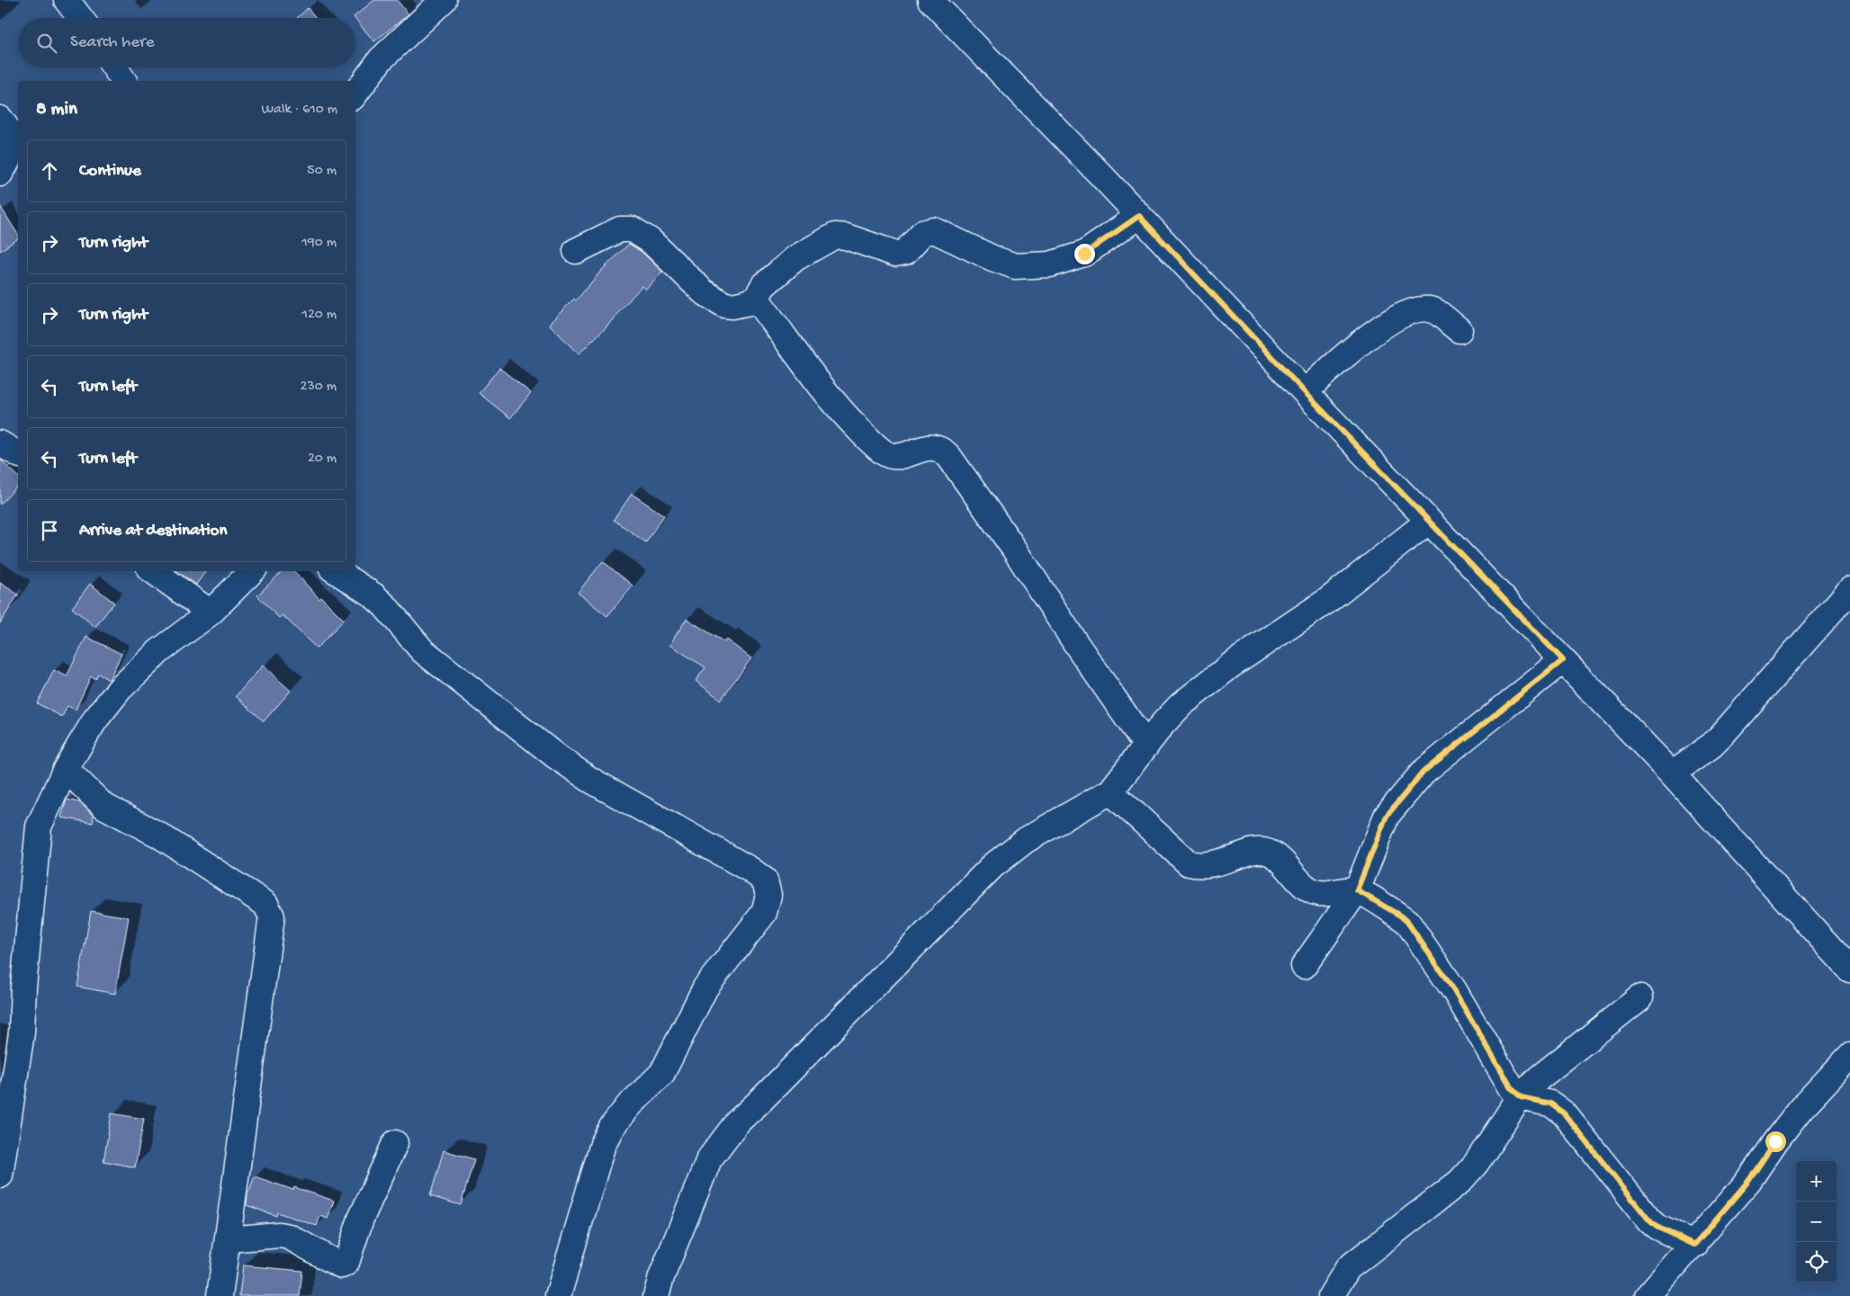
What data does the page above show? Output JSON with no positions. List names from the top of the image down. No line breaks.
{"page":{"search":"Search here","heading":["8 min","Walk · 610 m"],"list":[["Continue","50 m"],["Turn right","190 m"],["Turn right","120 m"],["Turn left","230 m"],["Turn left","20 m"],"Arrive at destination"],"map_buttons":["+","−"]}}
